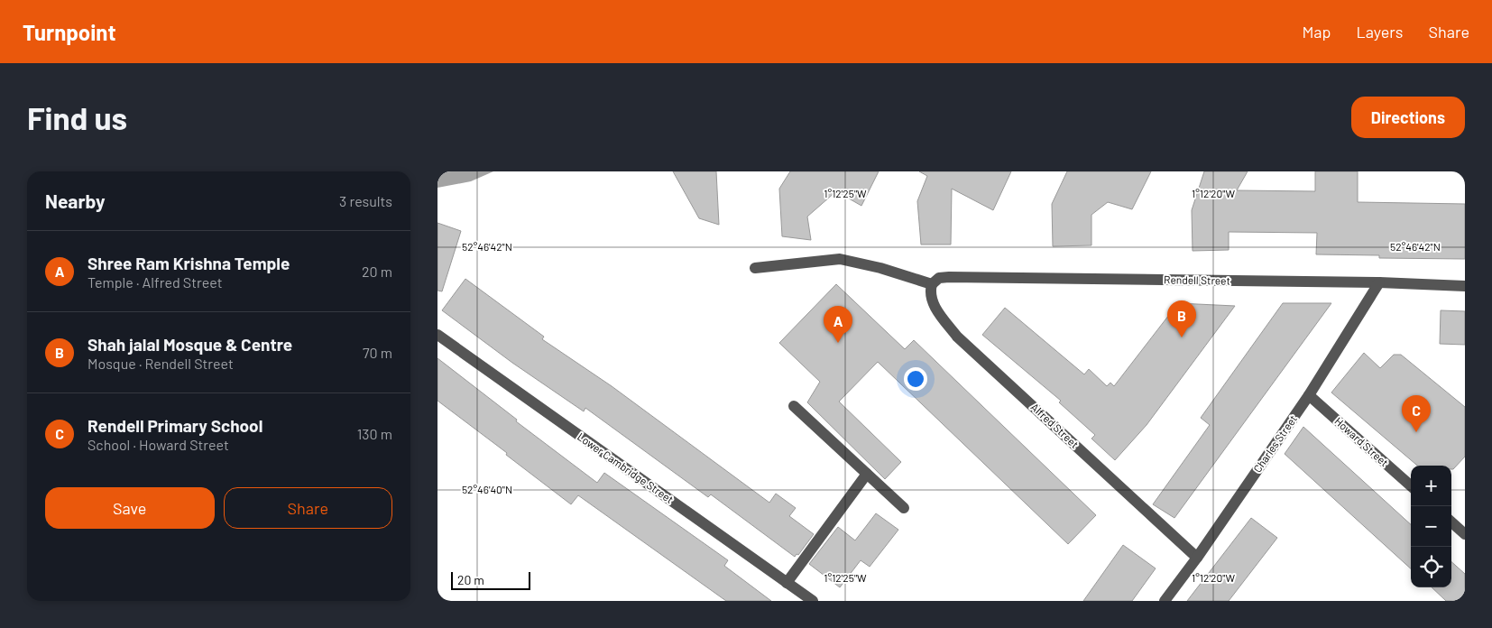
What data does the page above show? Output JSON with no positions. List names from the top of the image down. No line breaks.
{"streets":{"street":["Rendell Street","Alfred Street","Howard Street","Charles Street","Lower Cambridge Street"]},"crossings":[["Rendell Street","Alfred Street"],["Rendell Street","Charles Street"],["Alfred Street","Charles Street"],["Howard Street","Charles Street"]],"scale_bar":"20 m","page":{"header":"Turnpoint","nav":["Map","Layers","Share"],"buttons":["Directions",["Save","Share"]],"title":"Find us","heading":["Nearby","3 results"],"list":[{"mark":"A","name":"Shree Ram Krishna Temple","note":"Temple · Alfred Street","value":"20 m"},{"mark":"B","name":"Shah jalal Mosque & Centre","note":"Mosque · Rendell Street","value":"70 m"},{"mark":"C","name":"Rendell Primary School","note":"School · Howard Street","value":"130 m"}],"pins":["B","A","C"],"map_buttons":["+","−"],"scale":"20 m"},"coordinates":["1°12'25\"W","1°12'20\"W","52°46'42\"N","52°46'40\"N"]}
